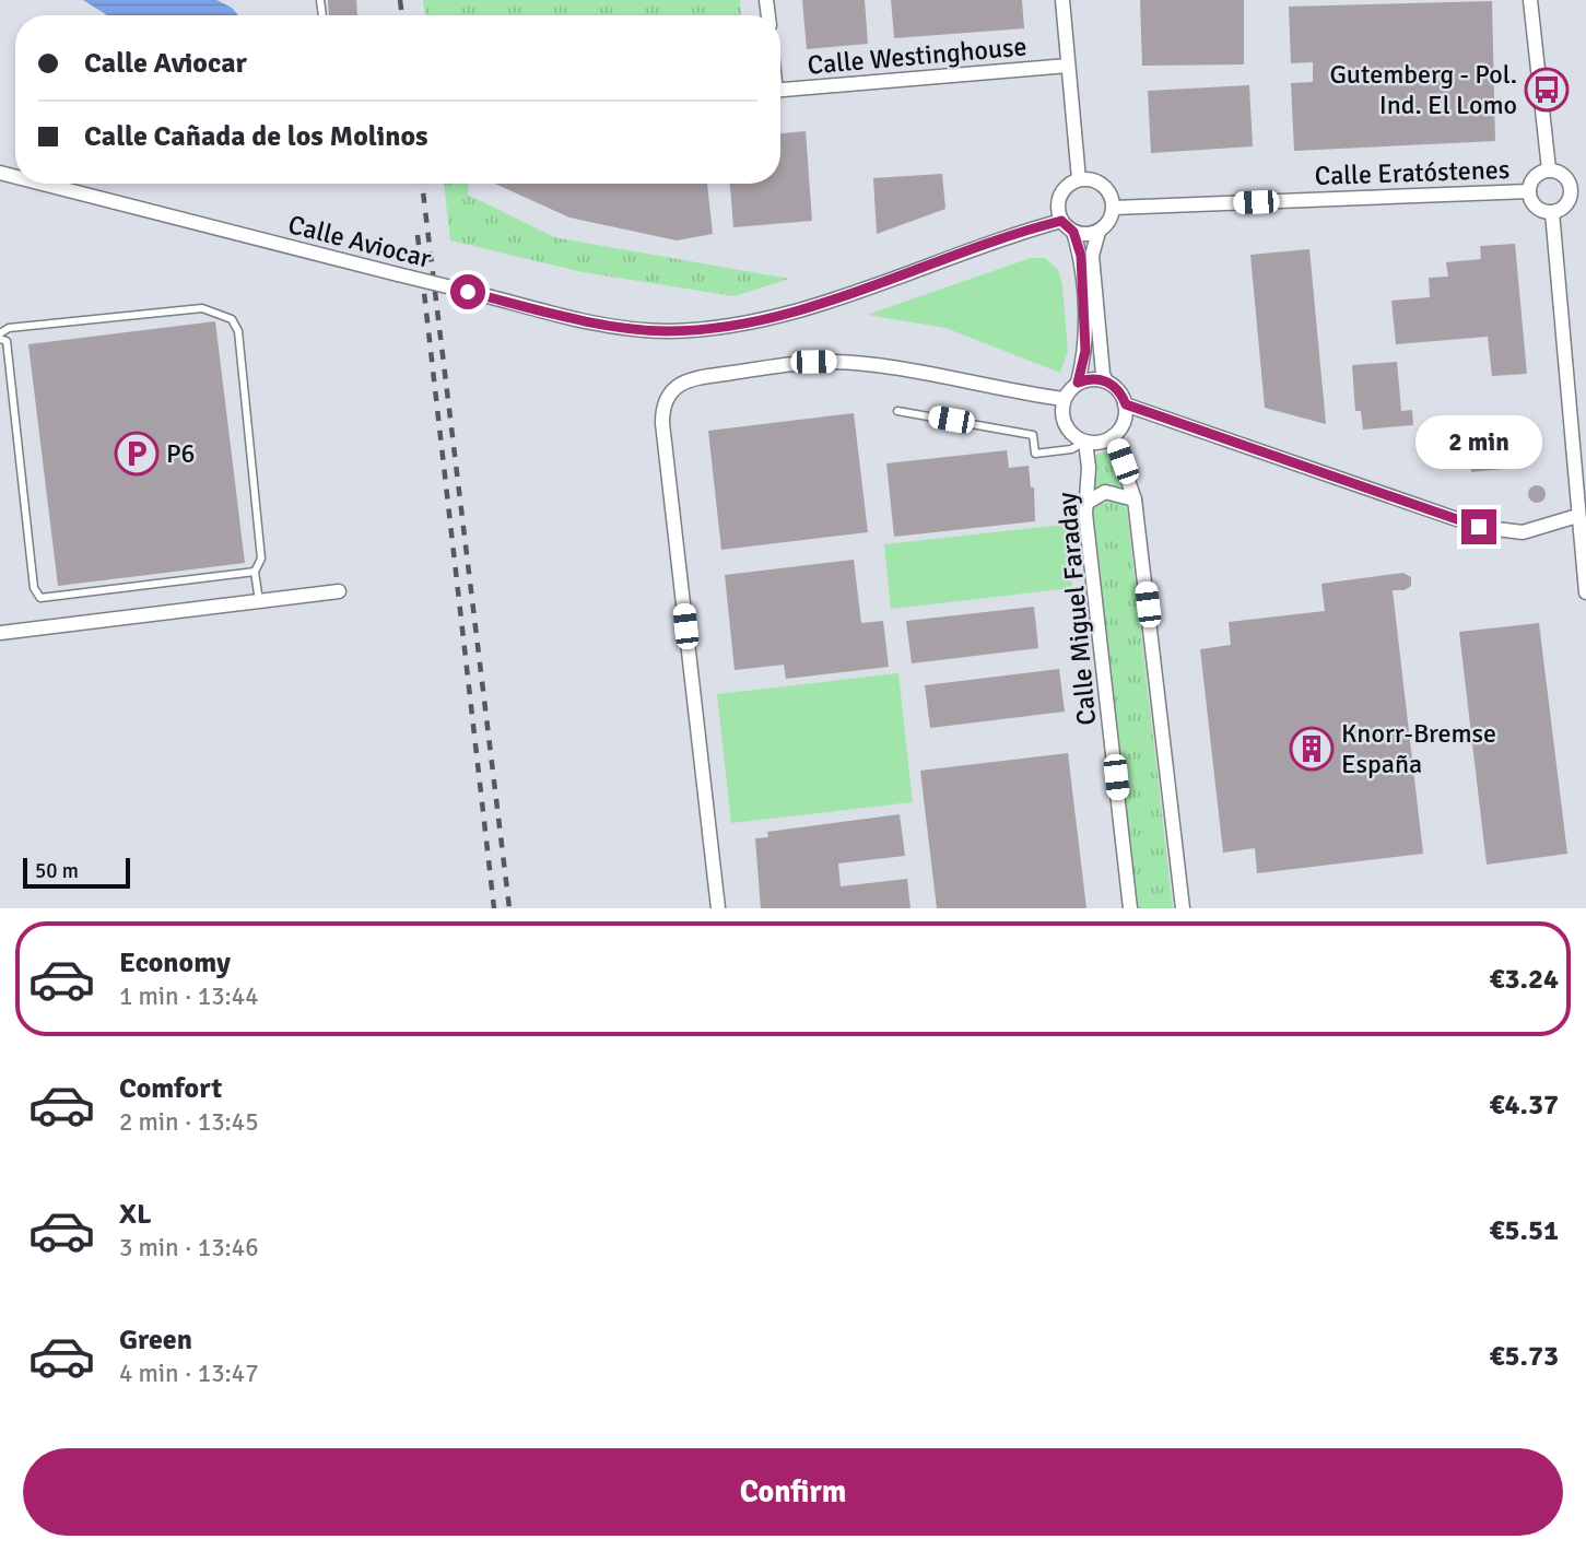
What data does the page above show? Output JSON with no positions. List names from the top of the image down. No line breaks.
{"streets":{"street":["Calle Westinghouse","Calle Eratóstenes","Calle Aviocar","Calle Miguel Faraday"]},"crossings":[["Calle Eratóstenes","Calle Aviocar"]],"places":{"bus stop":["Gutemberg - Pol. Ind. El Lomo"],"parking":["P6"],"building":["Knorr-Bremse España"]},"scale_bar":"50 m","page":{"banner":["Calle Aviocar","Calle Cañada de los Molinos"],"bubble":"2 min","scale":"50 m","list":[{"name":"Economy","note":"1 min · 13:44","value":"€3.24"},{"name":"Comfort","note":"2 min · 13:45","value":"€4.37"},{"name":"XL","note":"3 min · 13:46","value":"€5.51"},{"name":"Green","note":"4 min · 13:47","value":"€5.73"}],"buttons":"Confirm"}}
